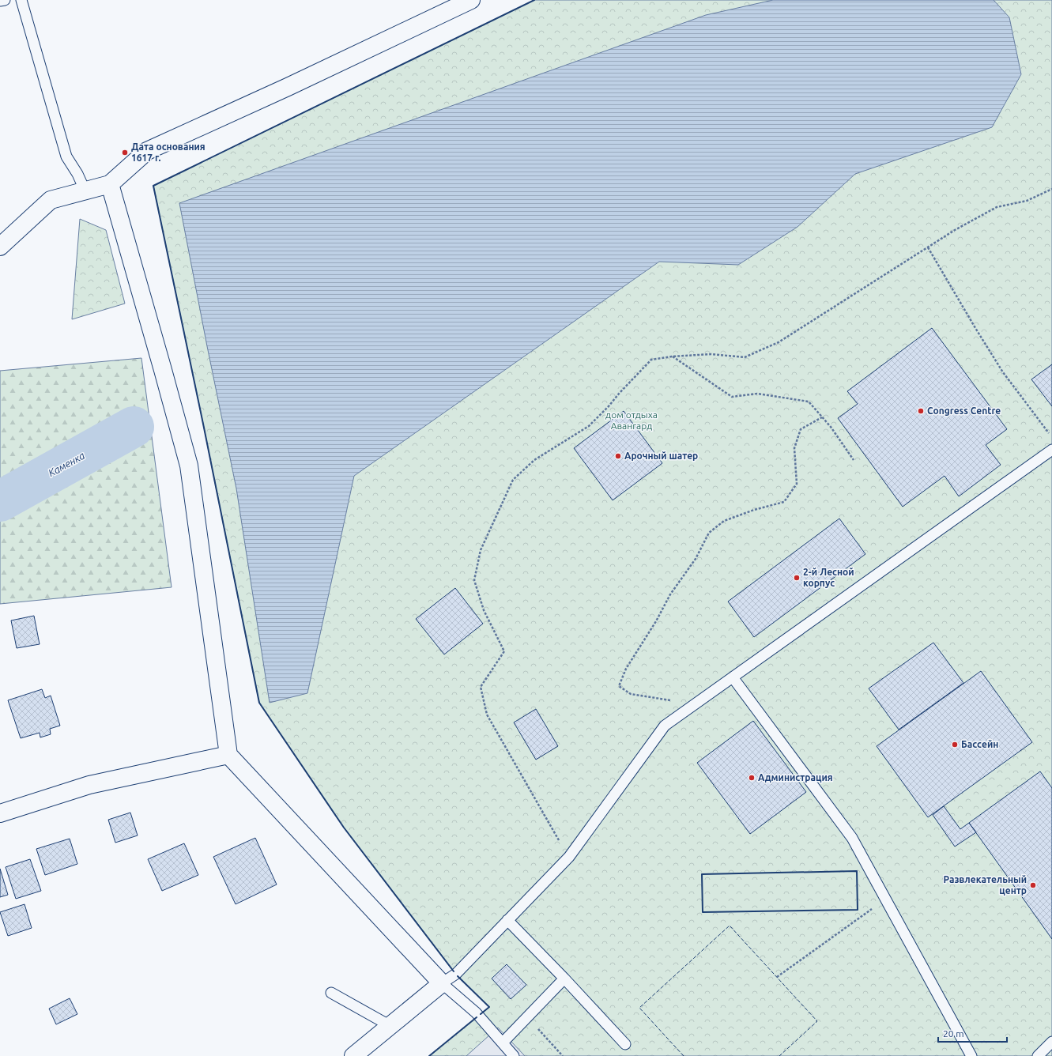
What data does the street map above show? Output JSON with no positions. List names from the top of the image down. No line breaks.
{"water":["Каменка"],"parks":["дом отдыха Авангард"],"places":["Дата основания 1617 г.","Congress Centre","Арочный шатер","2-й Лесной корпус","Бассейн","Администрация","Развлекательный центр"],"scale_bar":"20 m"}
